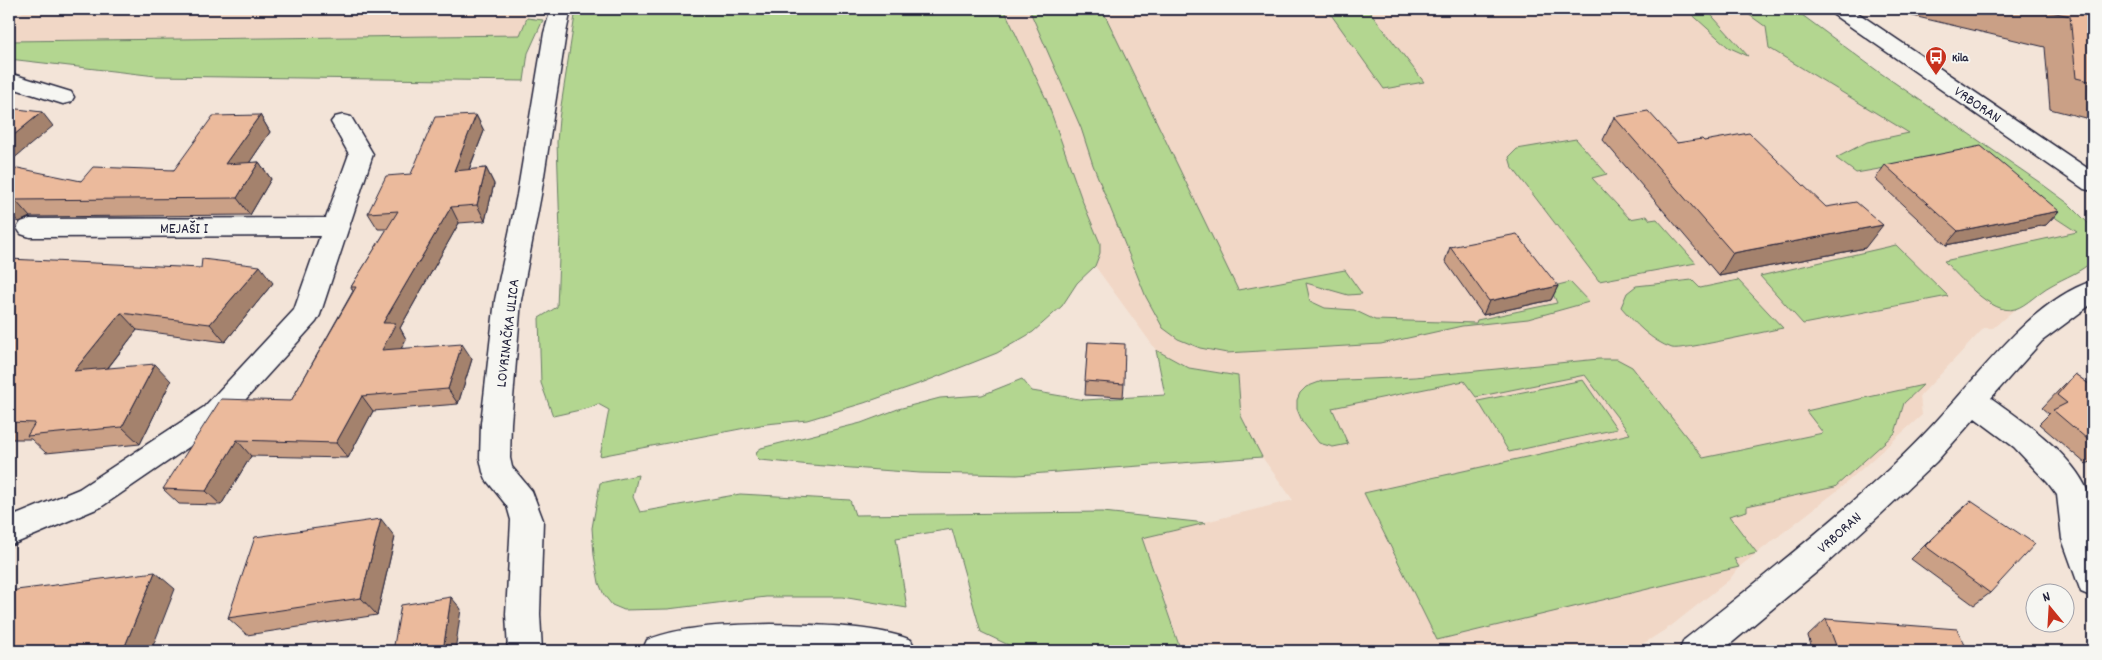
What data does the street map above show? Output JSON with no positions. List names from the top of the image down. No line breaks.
{"streets":{"street":["VRBORAN","MEJAŠI I","LOVRINAČKA ULICA"]},"places":{"bus stop":["Kila"]},"north":"top"}
